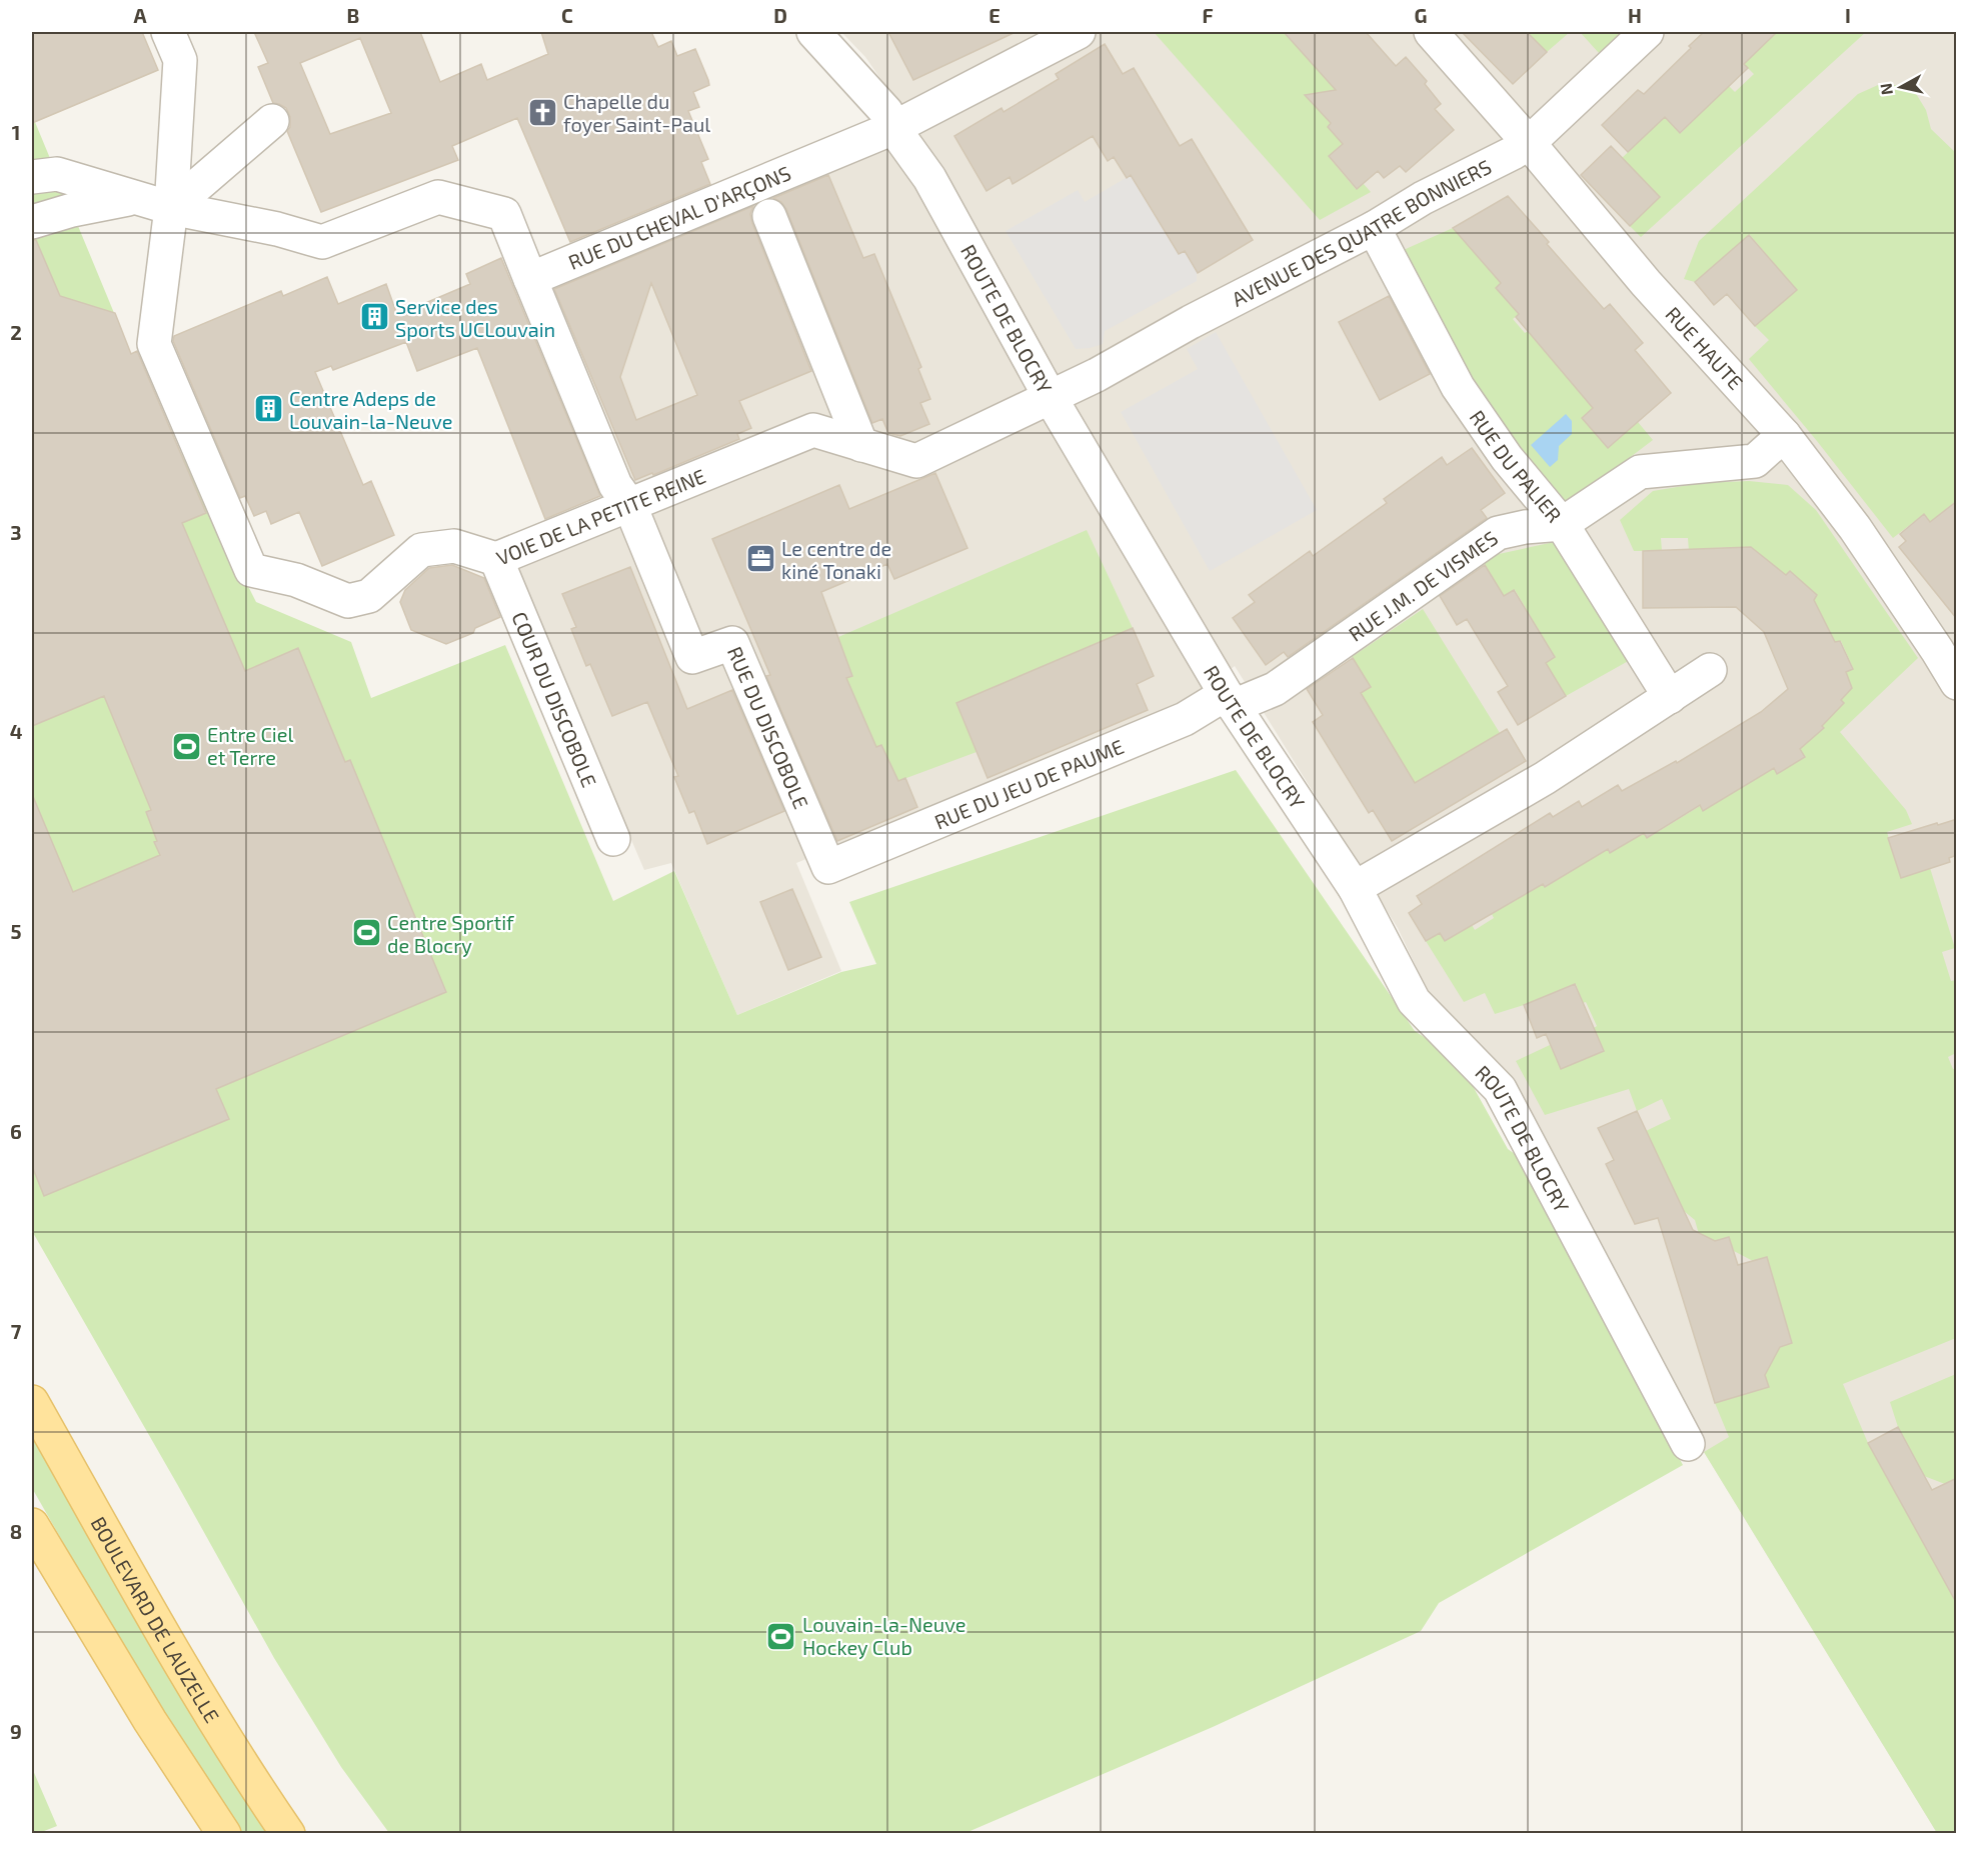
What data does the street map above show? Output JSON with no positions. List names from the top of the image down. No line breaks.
{"streets":{"main road":["BOULEVARD DE LAUZELLE"],"street":["RUE DU CHEVAL D'ARÇONS","AVENUE DES QUATRE BONNIERS","ROUTE DE BLOCRY","RUE HAUTE","RUE DU PALIER","VOIE DE LA PETITE REINE","RUE J.M. DE VISMES","COUR DU DISCOBOLE","RUE DU DISCOBOLE","RUE DU JEU DE PAUME"]},"crossings":[["RUE DU CHEVAL D'ARÇONS","ROUTE DE BLOCRY"],["RUE DU CHEVAL D'ARÇONS","RUE DU DISCOBOLE"],["AVENUE DES QUATRE BONNIERS","ROUTE DE BLOCRY"],["AVENUE DES QUATRE BONNIERS","RUE HAUTE"],["AVENUE DES QUATRE BONNIERS","RUE DU PALIER"],["AVENUE DES QUATRE BONNIERS","VOIE DE LA PETITE REINE"],["ROUTE DE BLOCRY","VOIE DE LA PETITE REINE"],["ROUTE DE BLOCRY","RUE J.M. DE VISMES"],["ROUTE DE BLOCRY","RUE DU JEU DE PAUME"],["RUE HAUTE","RUE J.M. DE VISMES"],["RUE DU PALIER","RUE J.M. DE VISMES"],["VOIE DE LA PETITE REINE","COUR DU DISCOBOLE"],["VOIE DE LA PETITE REINE","RUE DU DISCOBOLE"],["RUE J.M. DE VISMES","RUE DU JEU DE PAUME"],["RUE DU DISCOBOLE","RUE DU JEU DE PAUME"]],"places":{"church":["Chapelle du foyer Saint-Paul"],"building":["Service des Sports UCLouvain","Centre Adeps de Louvain-la-Neuve"],"office":["Le centre de kiné Tonaki"],"sports":["Entre Ciel et Terre","Centre Sportif de Blocry","Louvain-la-Neuve Hockey Club"]},"north":"left","grid":{"columns":["A","B","C","D","E","F","G","H","I"],"rows":["1","2","3","4","5","6","7","8","9"]}}
